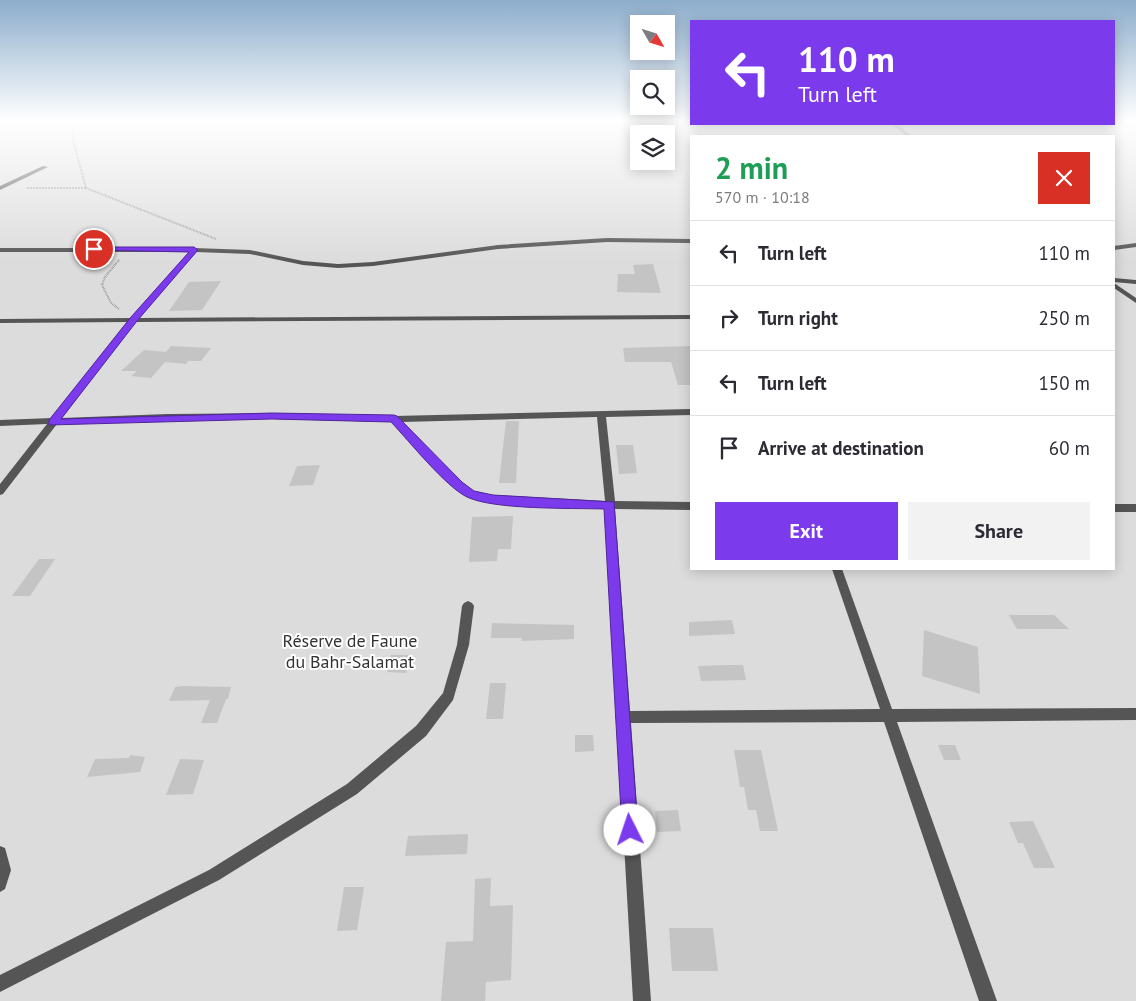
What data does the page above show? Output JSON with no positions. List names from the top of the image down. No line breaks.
{"parks":["Réserve de Faune du Bahr-Salamat"],"north":"bottom right","page":{"turn":["110 m","Turn left"],"heading":["2 min","570 m · 10:18"],"list":[{"name":"Turn left","value":"110 m"},{"name":"Turn right","value":"250 m"},{"name":"Turn left","value":"150 m"},{"name":"Arrive at destination","value":"60 m"}],"buttons":["Exit","Share"]}}
